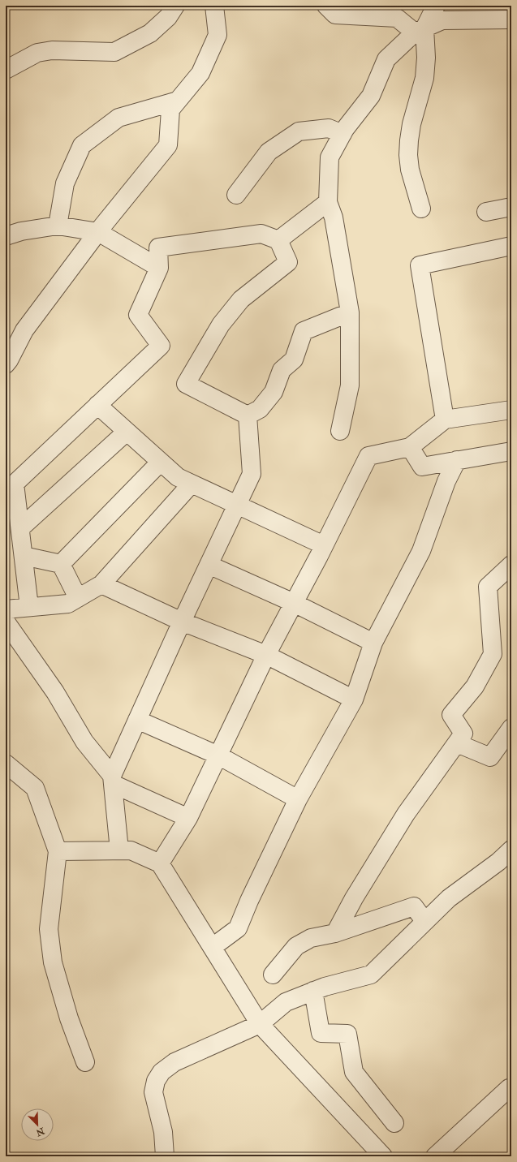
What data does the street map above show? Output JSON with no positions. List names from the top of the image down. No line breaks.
{"north":"bottom right"}
